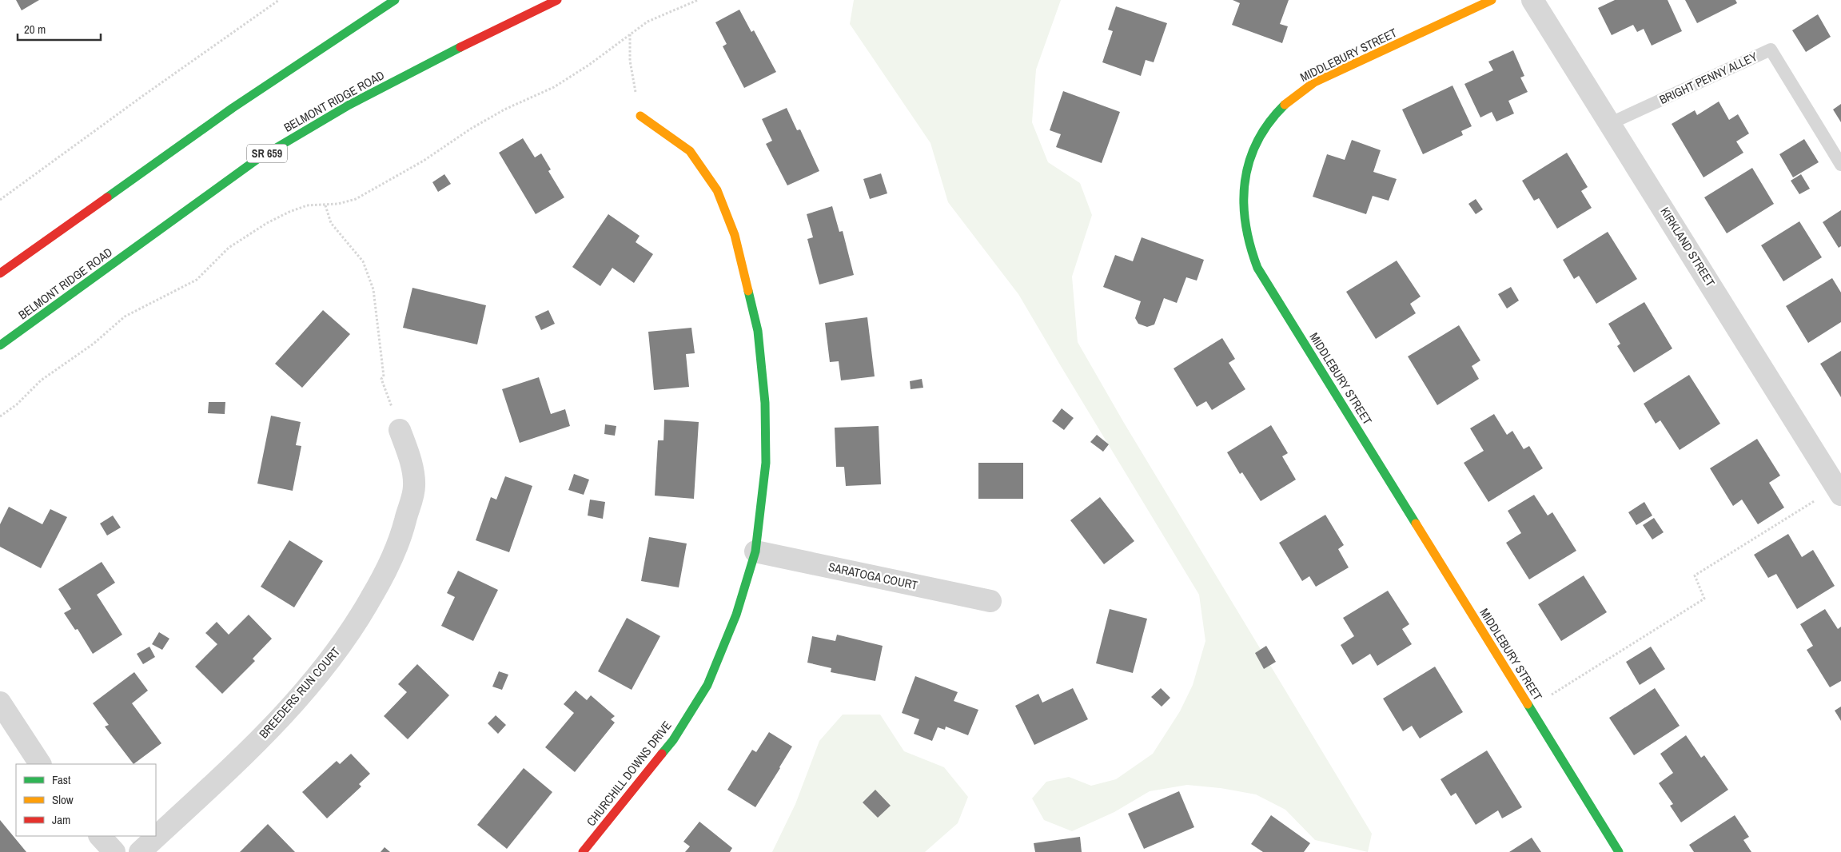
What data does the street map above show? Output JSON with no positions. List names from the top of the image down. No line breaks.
{"streets":{"street":["MIDDLEBURY STREET","BELMONT RIDGE ROAD","SR 659","KIRKLAND STREET","SARATOGA COURT","BREEDERS RUN COURT","CHURCHILL DOWNS DRIVE"],"lane":["BRIGHT PENNY ALLEY"]},"crossings":[["BRIGHT PENNY ALLEY","KIRKLAND STREET"],["SARATOGA COURT","CHURCHILL DOWNS DRIVE"]],"legend":["Fast","Slow","Jam"],"scale_bar":"20 m"}
